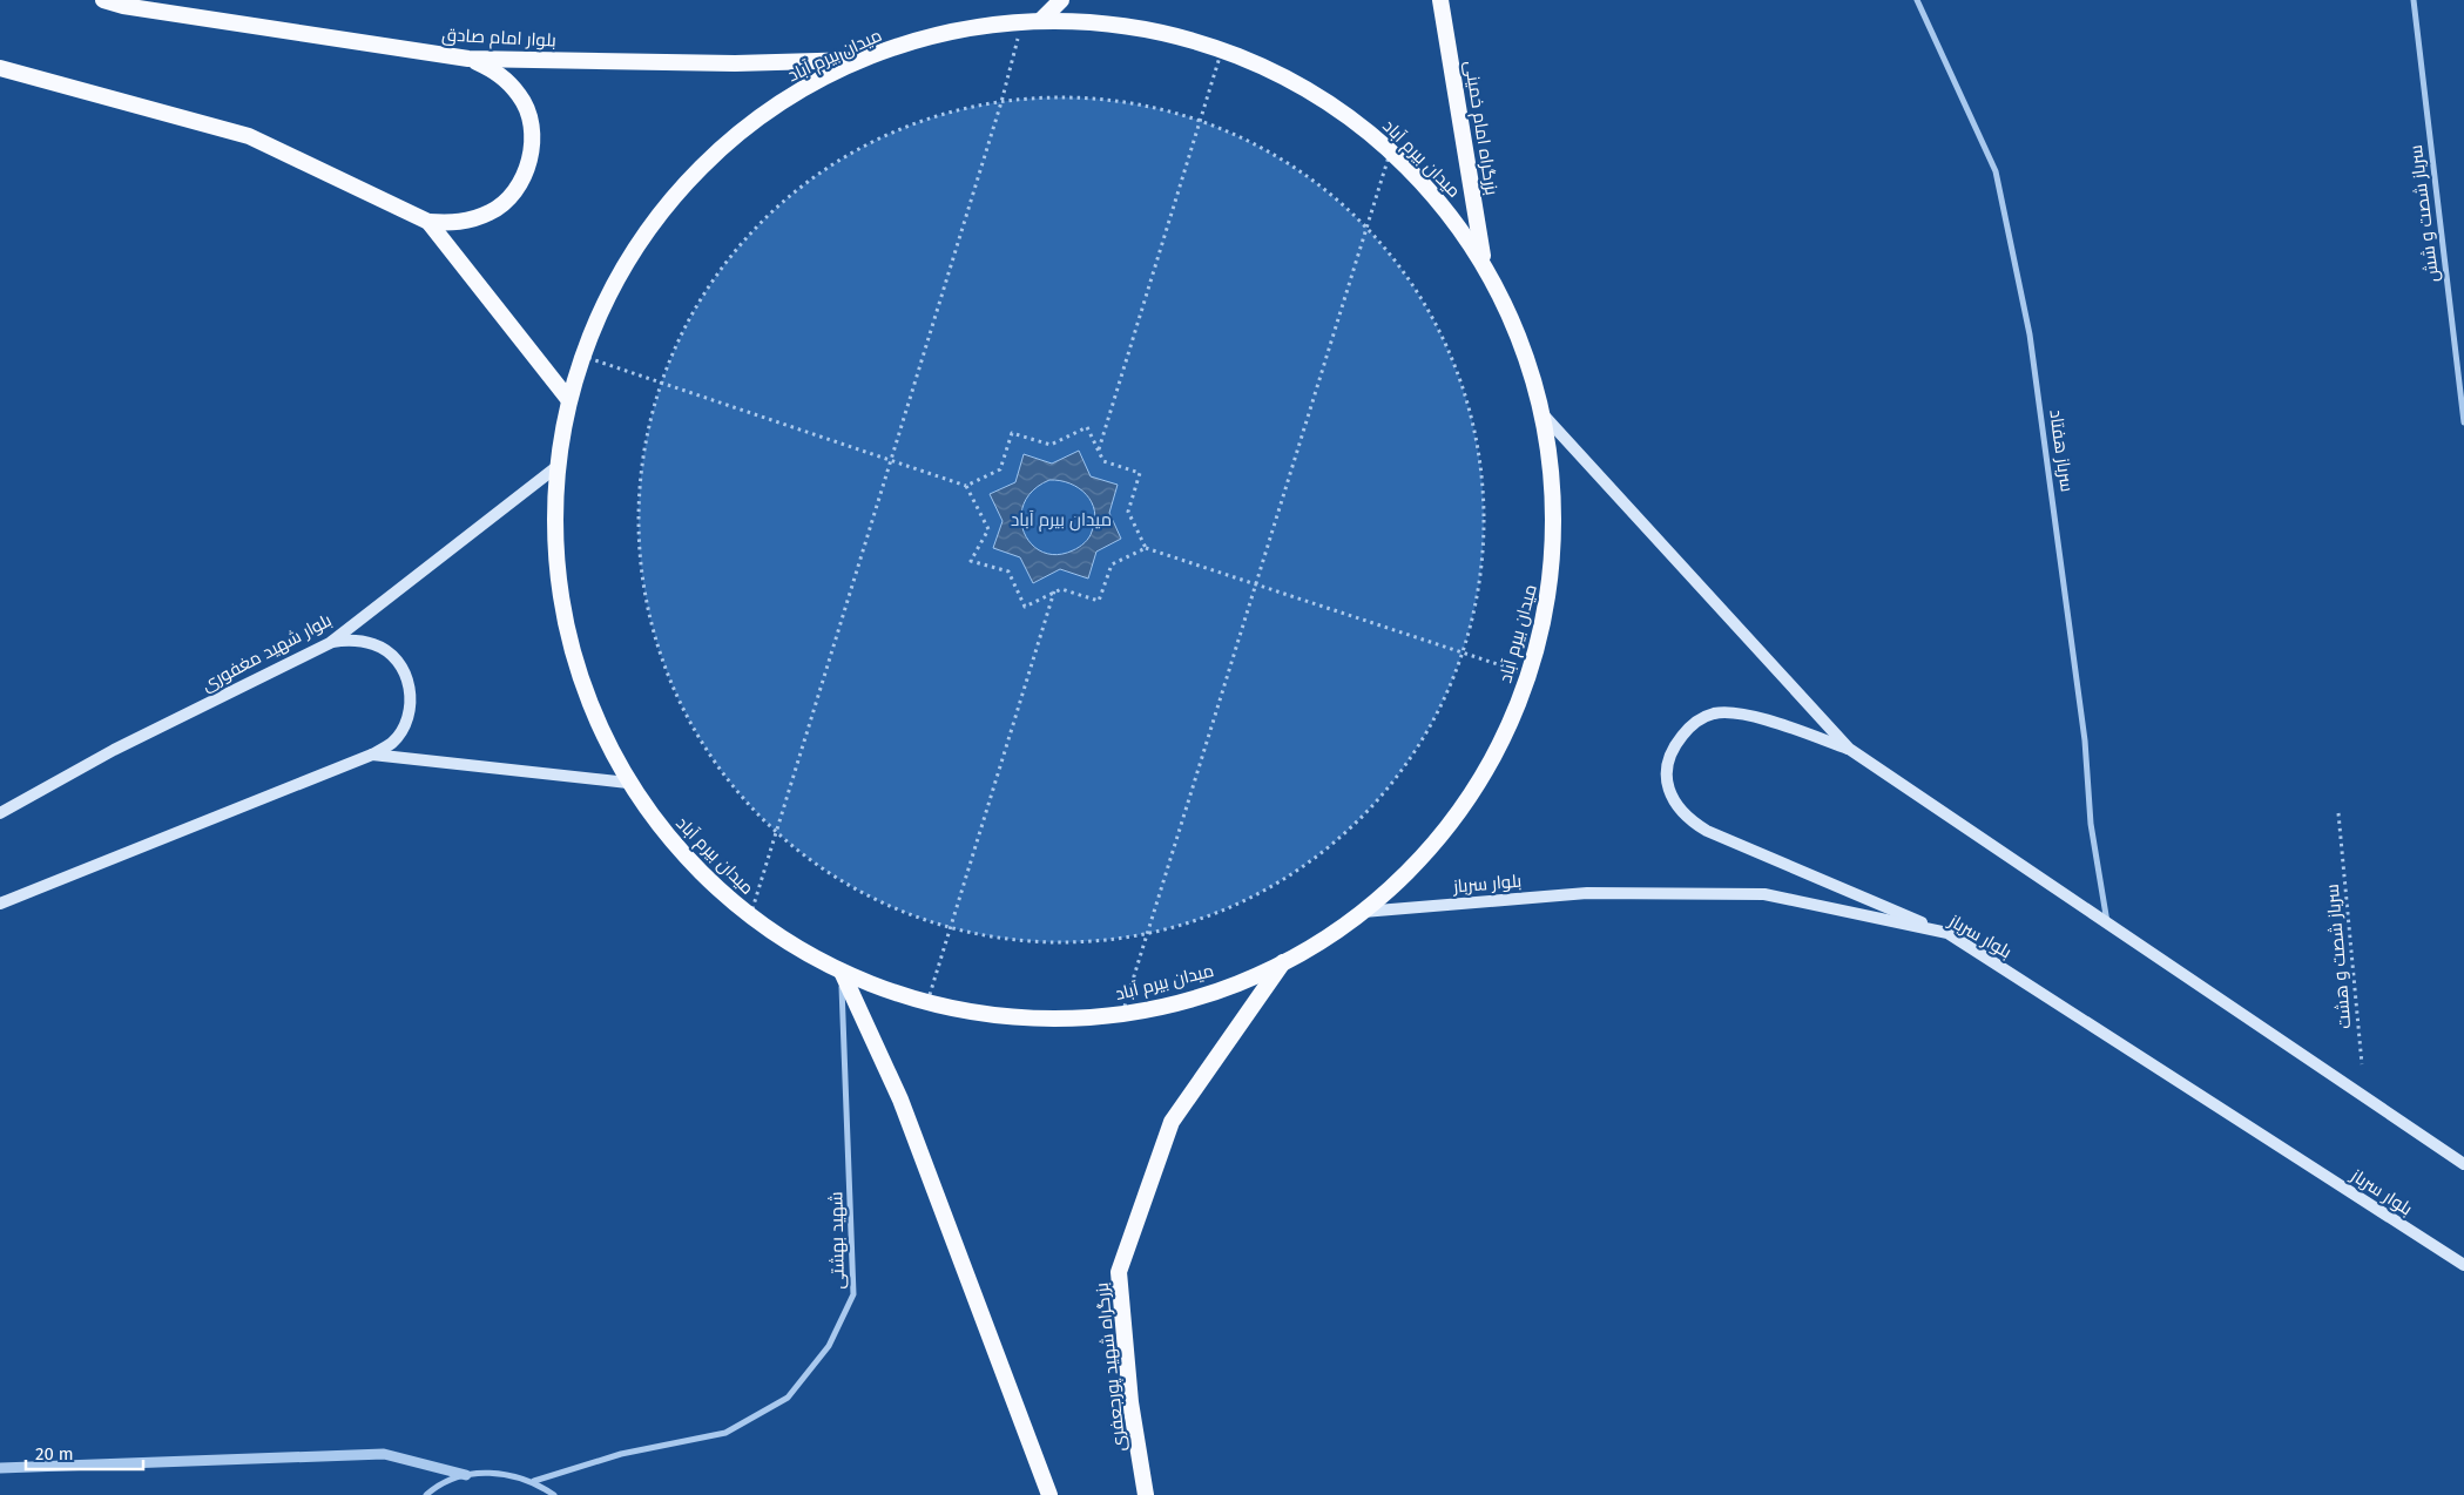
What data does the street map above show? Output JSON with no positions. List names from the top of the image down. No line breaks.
{"streets":{"highway":["بلوار امام صادق","میدان بیرم آباد","بزرگراه امام خمینی","بزرگراه شهید پورجعفری"],"main road":["بلوار شهید مغفوری","بلوار سرباز"],"street":["سرباز شصت و شش","سرباز هفتاد","شهید بهشتی"],"path":["سرباز شصت و هشت"]},"crossings":[["بلوار امام صادق","میدان بیرم آباد"],["میدان بیرم آباد","بزرگراه امام خمینی"],["میدان بیرم آباد","بلوار شهید مغفوری"],["میدان بیرم آباد","بلوار سرباز"],["میدان بیرم آباد","شهید بهشتی"],["میدان بیرم آباد","بزرگراه شهید پورجعفری"]],"parks":["میدان بیرم آباد"],"scale_bar":"20 m"}
